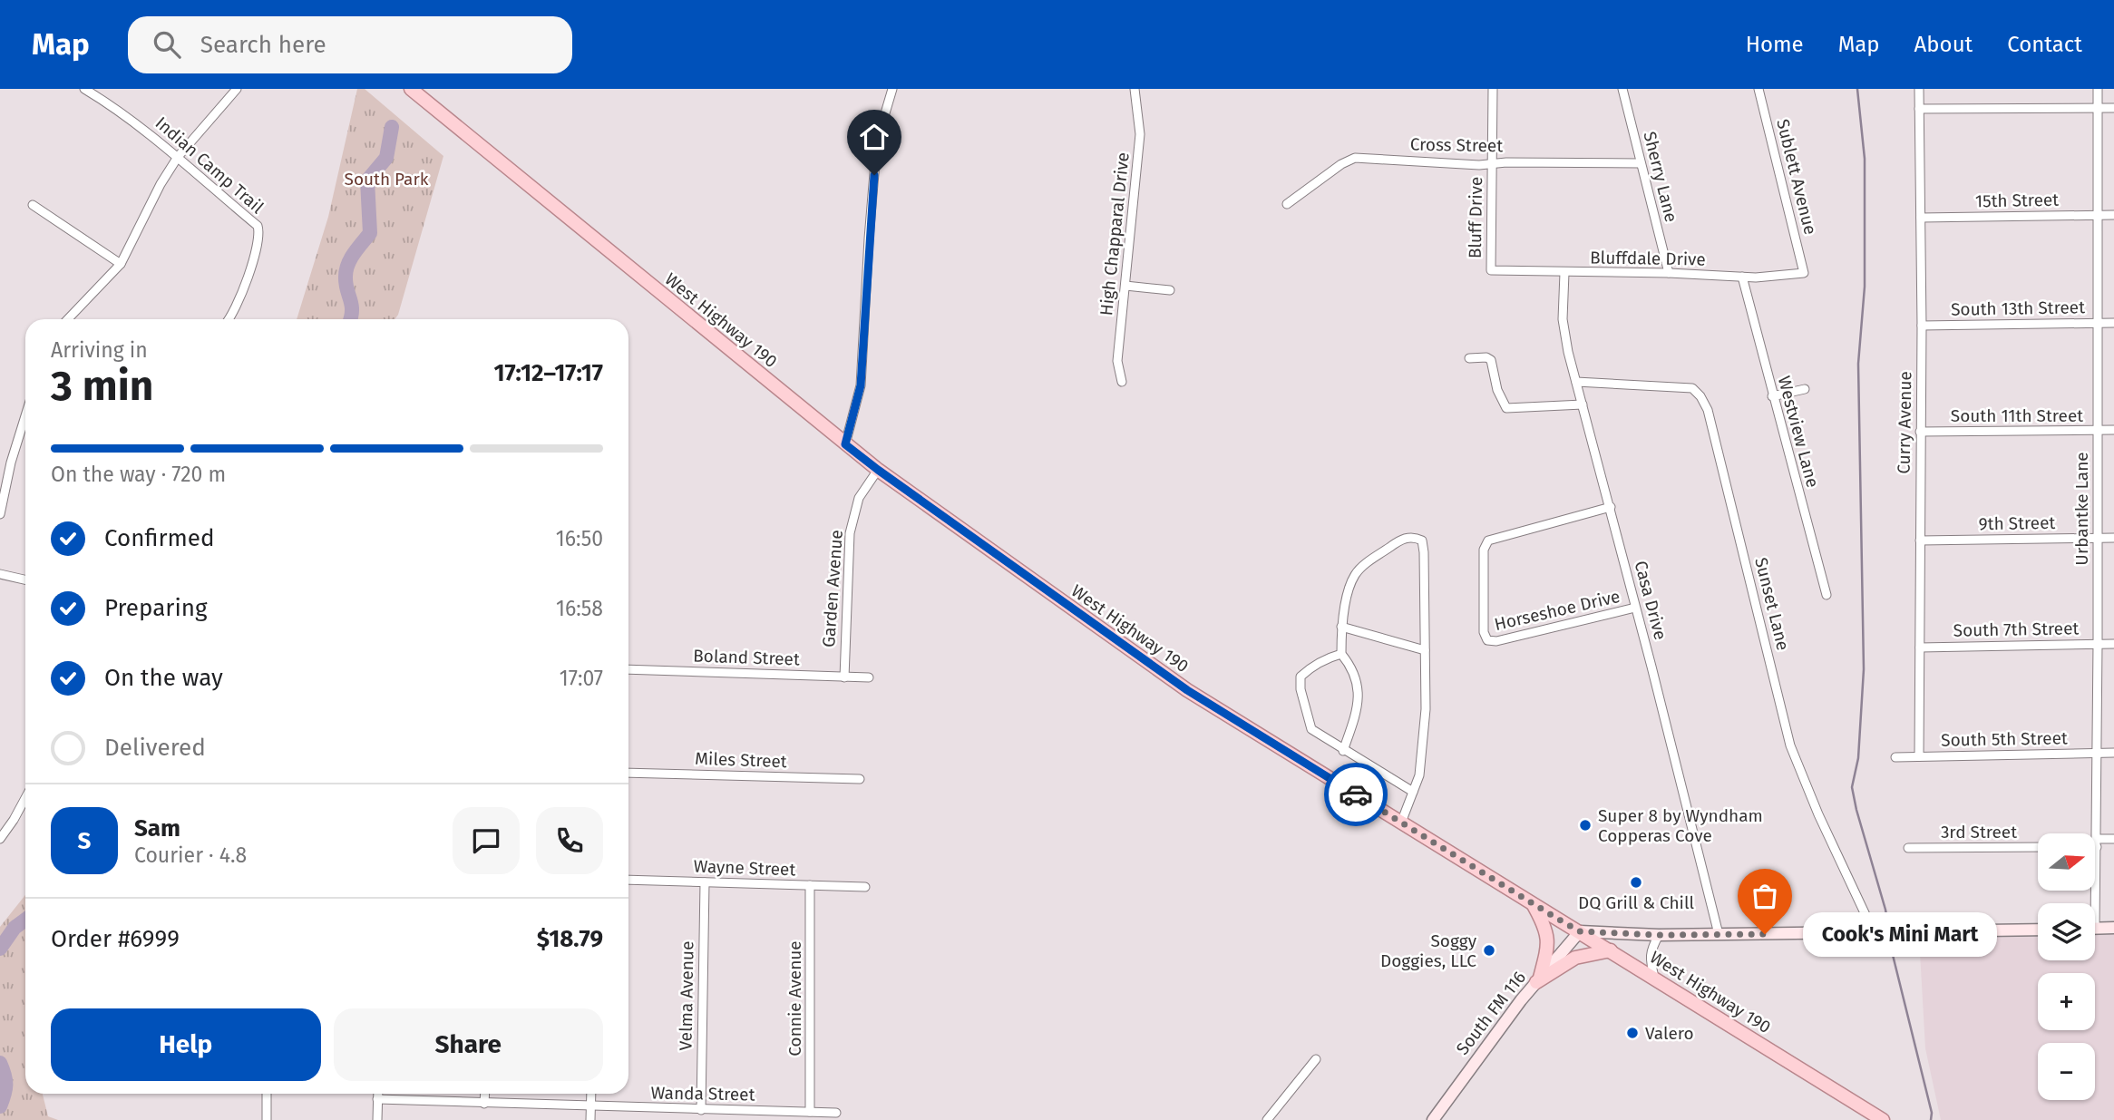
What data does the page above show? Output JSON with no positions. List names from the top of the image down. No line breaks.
{"streets":{"main road":["West Highway 190"],"street":["Cross Street","Indian Camp Trail","Sherry Lane","Sublett Avenue","15th Street","Bluff Drive","High Chapparal Drive","Bluffdale Drive","South 13th Street","South 11th Street","Curry Avenue","Westview Lane","Urbantke Lane","9th Street","Garden Avenue","Casa Drive","Sunset Lane","Horseshoe Drive","South 7th Street","Boland Street","South 5th Street","Miles Street","3rd Street","Wayne Street","Velma Avenue","Connie Avenue","South FM 116","Wanda Street"]},"crossings":[["Cross Street","Sherry Lane"],["Cross Street","Bluff Drive"],["Sherry Lane","Bluffdale Drive"],["Sublett Avenue","Bluffdale Drive"],["15th Street","Curry Avenue"],["15th Street","Urbantke Lane"],["Bluff Drive","Bluffdale Drive"],["Bluffdale Drive","Westview Lane"],["Bluffdale Drive","Casa Drive"],["South 13th Street","Curry Avenue"],["South 13th Street","Urbantke Lane"],["West Highway 190","Garden Avenue"],["West Highway 190","South FM 116"],["South 11th Street","Curry Avenue"],["South 11th Street","Urbantke Lane"],["Curry Avenue","9th Street"],["Curry Avenue","South 7th Street"],["Curry Avenue","South 5th Street"],["Urbantke Lane","9th Street"],["Urbantke Lane","South 7th Street"],["Urbantke Lane","South 5th Street"],["Garden Avenue","Boland Street"],["Casa Drive","Sunset Lane"],["Casa Drive","Horseshoe Drive"],["Wayne Street","Velma Avenue"],["Wayne Street","Connie Avenue"],["Velma Avenue","Wanda Street"],["Connie Avenue","Wanda Street"]],"parks":["South Park"],"places":["Super 8 by Wyndham Copperas Cove","DQ Grill & Chill","Cook's Mini Mart","Soggy Doggies, LLC","Valero"],"north":"right","page":{"header":"Map","search":"Search here","nav":["Home","Map","About","Contact"],"heading":["3 min","Arriving in","17:12–17:17"],"panel":["Sam","Courier · 4.8","Order #6999","$18.79"],"bar":"On the way · 720 m","list":[["Confirmed","16:50"],["Preparing","16:58"],["On the way","17:07"],"Delivered"],"round":"S","map_buttons":["+","−"],"bubble":"Cook's Mini Mart","buttons":["Help","Share"]}}
